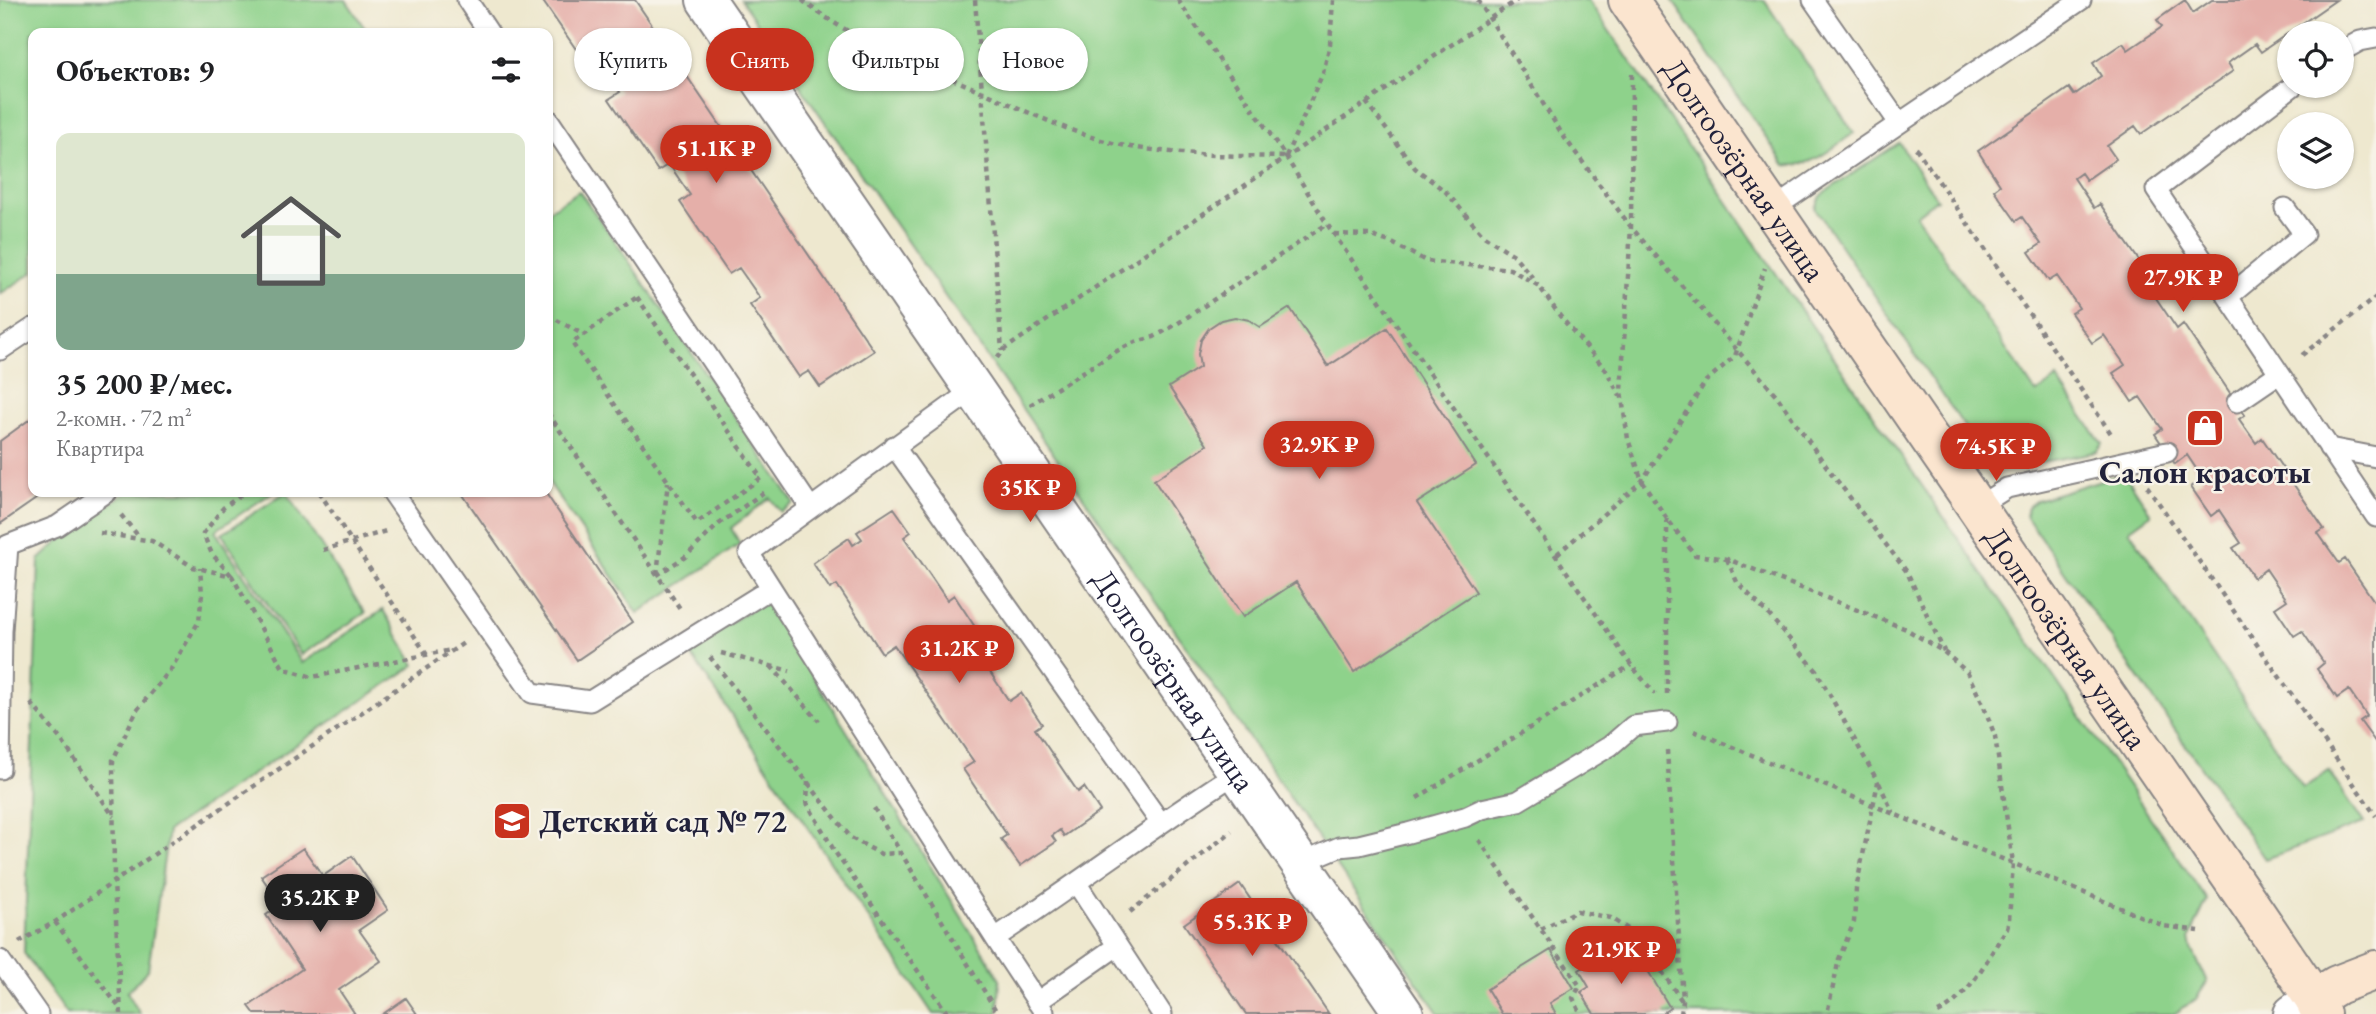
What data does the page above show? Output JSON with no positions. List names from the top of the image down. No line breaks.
{"streets":{"main road":["Долгоозёрная улица"]},"places":{"shop":["Салон красоты"],"school or university":["Детский сад № 72"]},"page":{"chip":["Купить","Снять","Фильтры","Новое"],"heading":"Объектов: 9","list":[{"name":"35 200 ₽/мес.","note":"2-комн. · 72 m² · Квартира"}],"price":["51.1K ₽","27.9K ₽","32.9K ₽","74.5K ₽","35K ₽","31.2K ₽","35.2K ₽","55.3K ₽","21.9K ₽"]}}
